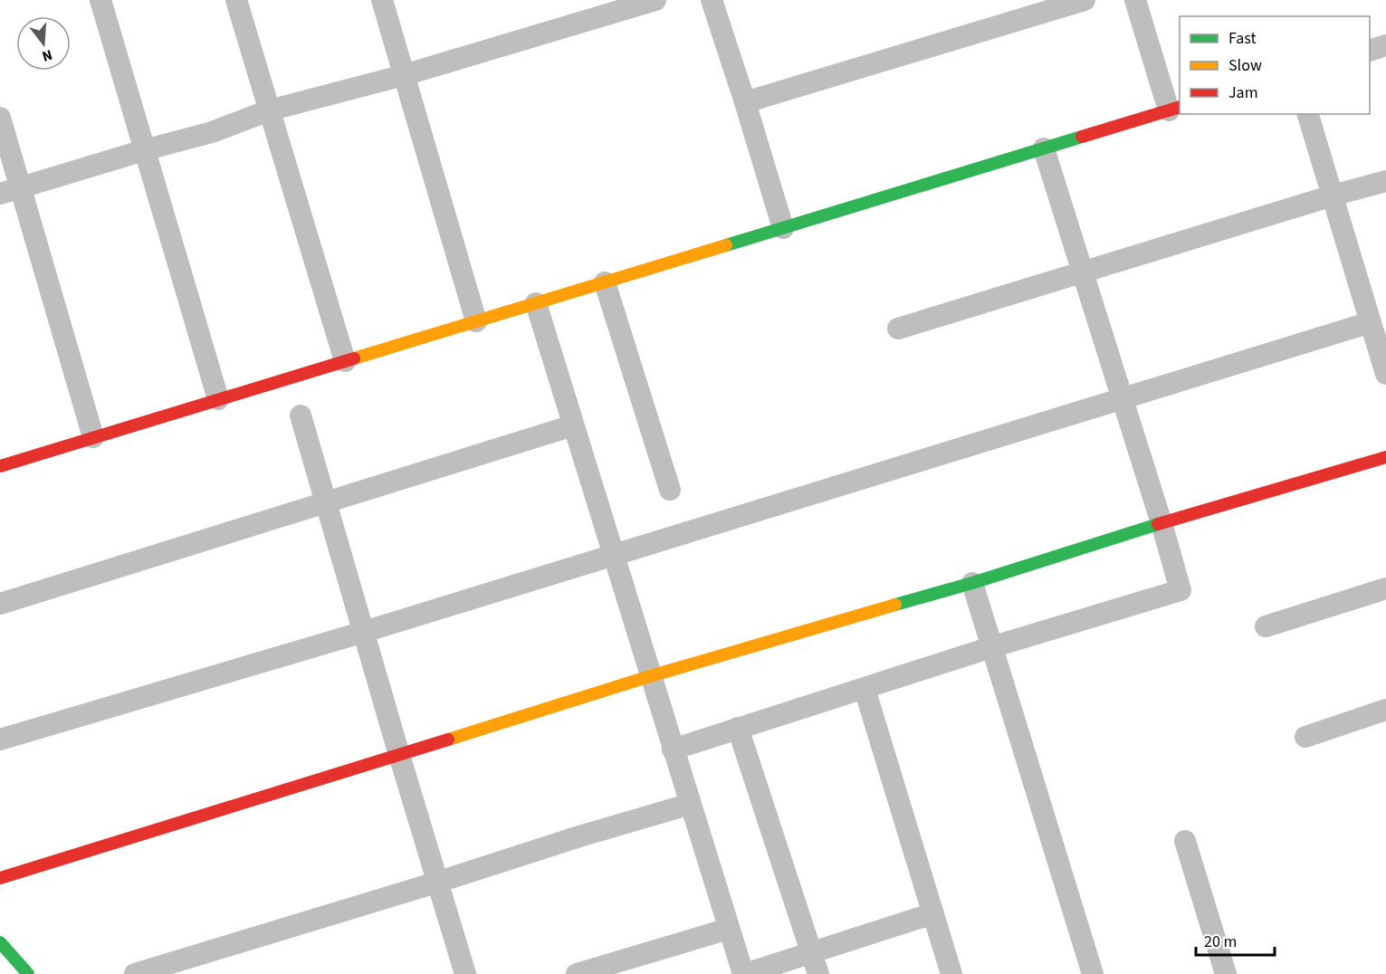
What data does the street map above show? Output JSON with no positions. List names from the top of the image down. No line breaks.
{"legend":["Fast","Slow","Jam"],"scale_bar":"20 m","north":"bottom"}
